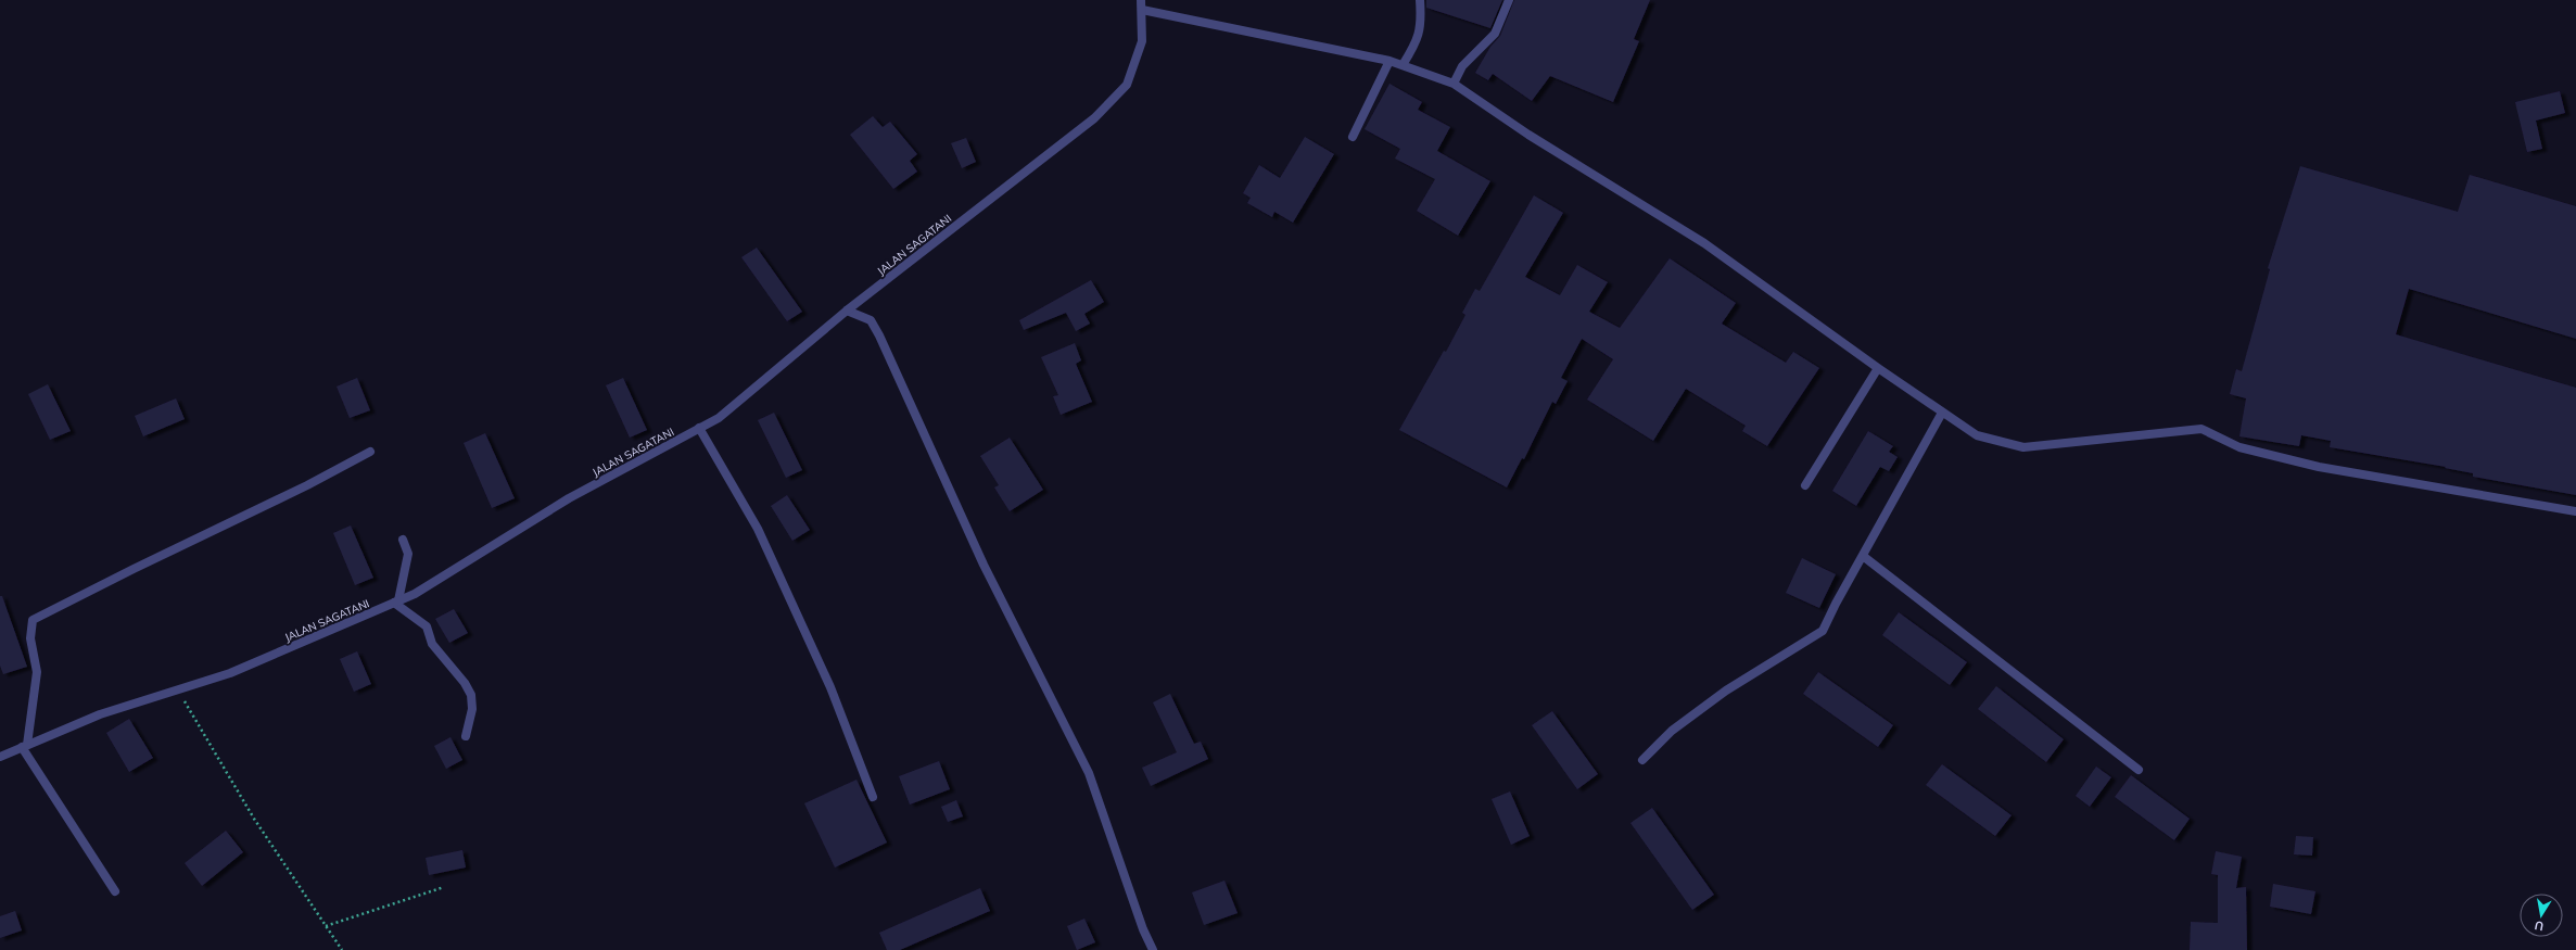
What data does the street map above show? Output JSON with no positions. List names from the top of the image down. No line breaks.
{"streets":{"street":["JALAN SAGATANI"]},"north":"bottom"}
